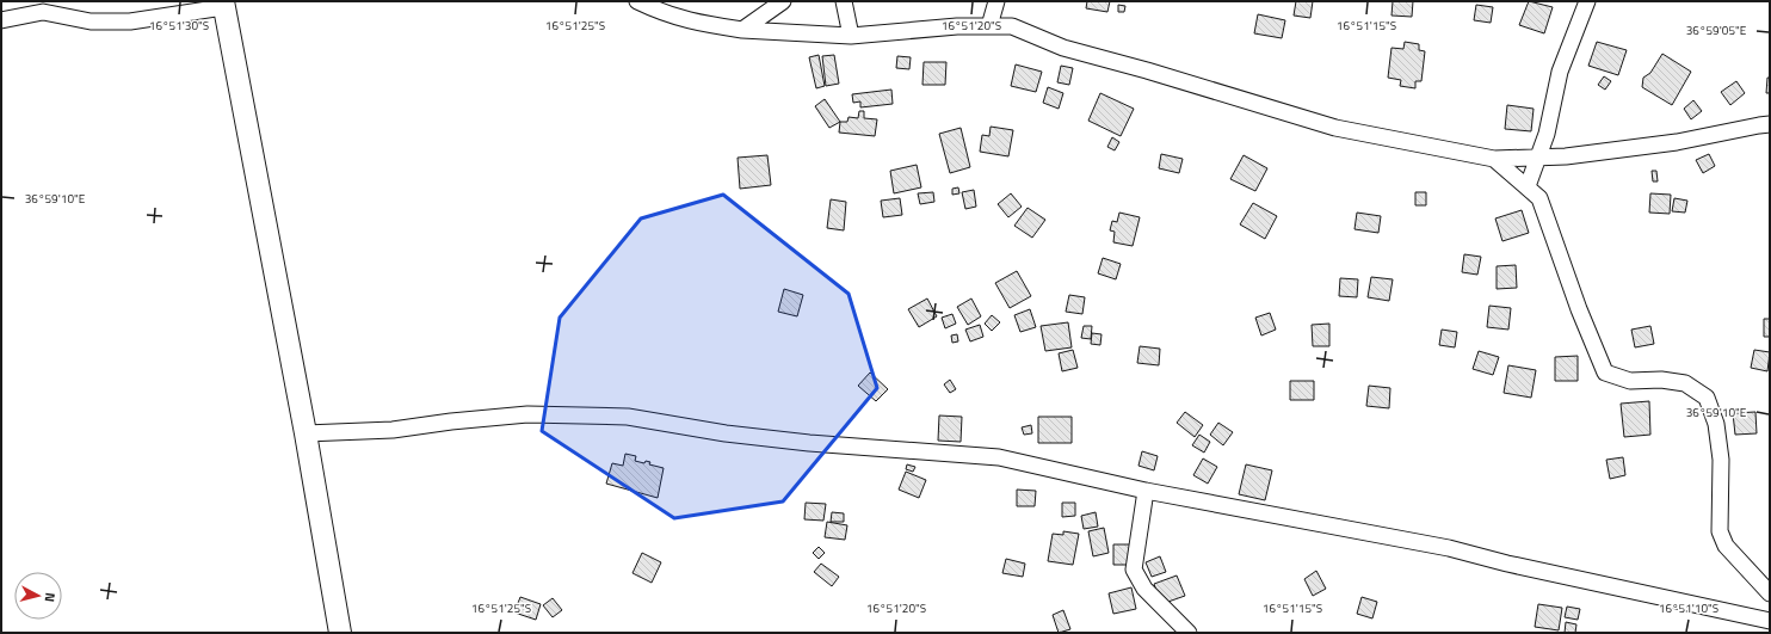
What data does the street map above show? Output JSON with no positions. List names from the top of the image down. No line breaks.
{"north":"right","coordinates":["16°51'30\"S","16°51'25\"S","16°51'20\"S","16°51'15\"S","36°59'05\"E","36°59'10\"E","16°51'10\"S"]}
